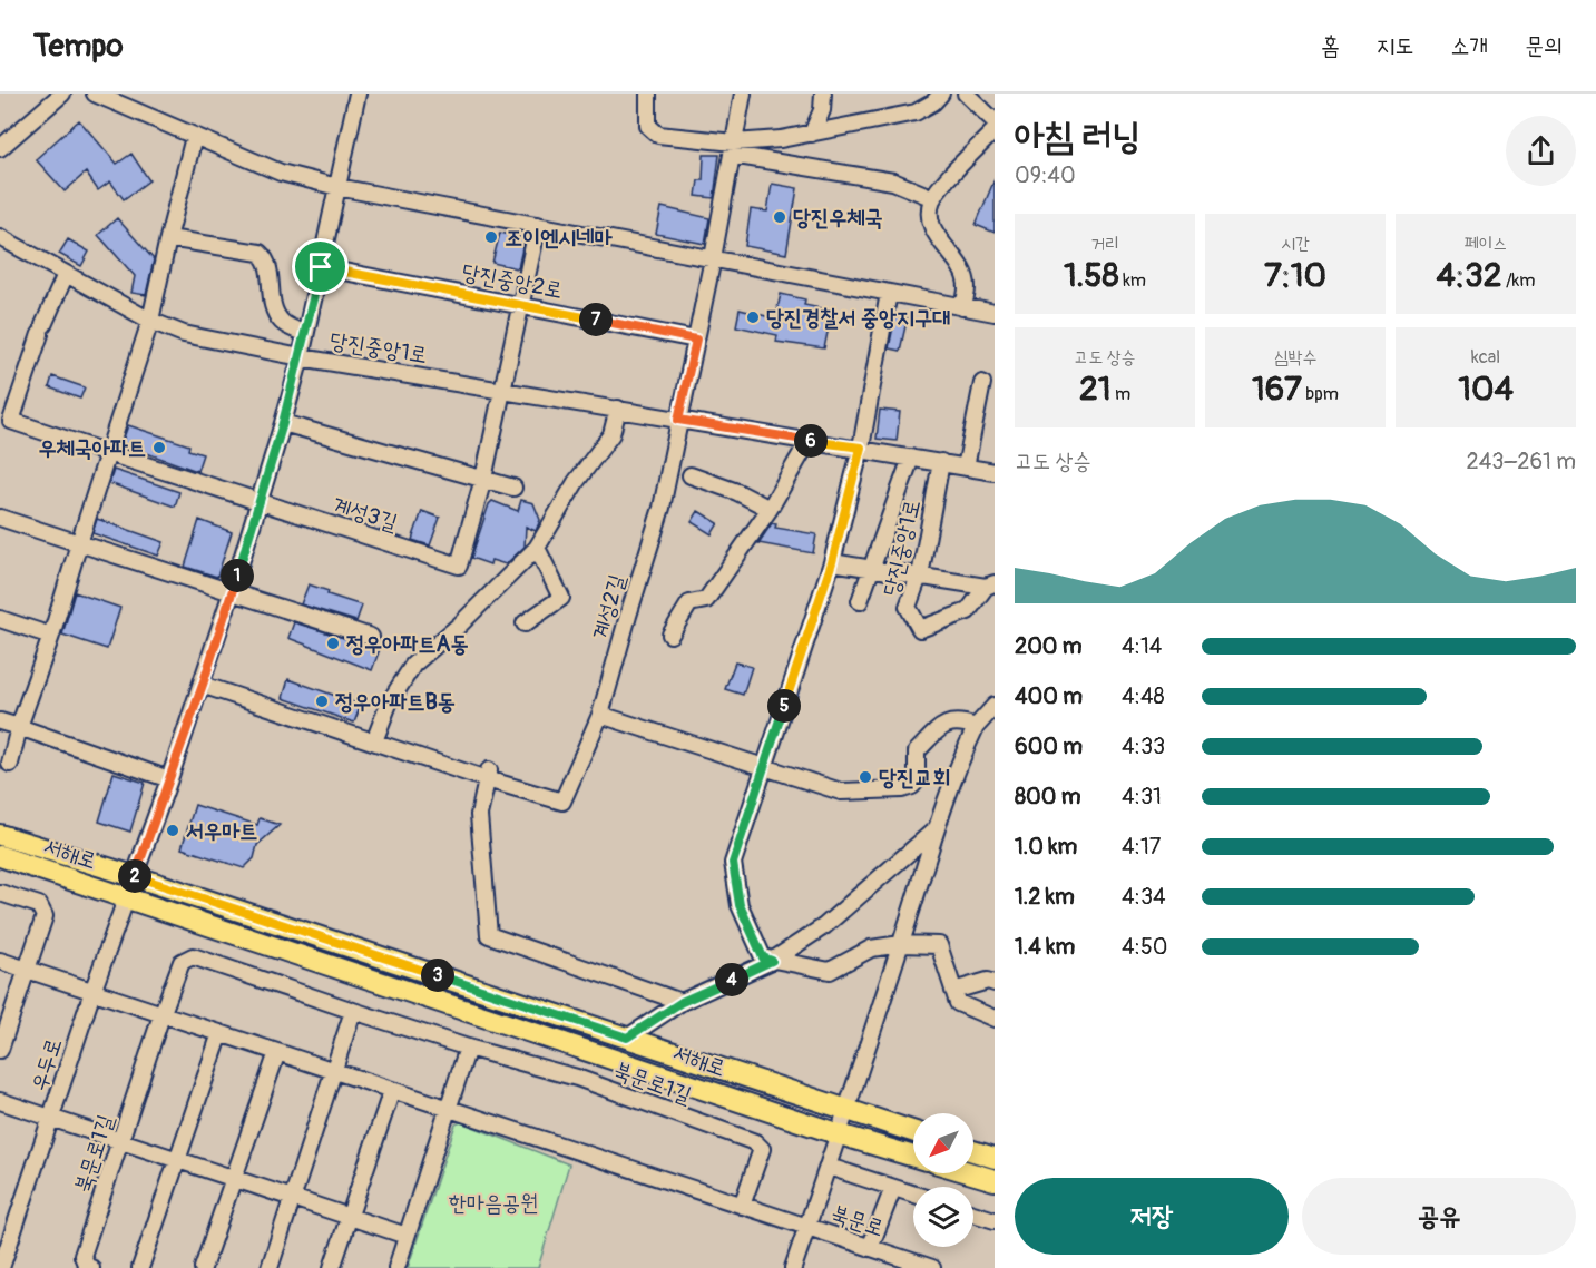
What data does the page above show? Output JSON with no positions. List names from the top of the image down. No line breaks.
{"streets":{"main road":["서해로"],"street":["당진중앙2로","당진중앙1로","계성3길","계성2길","우두로","북문로1길","북문로"]},"crossings":[["당진중앙1로","계성3길"],["당진중앙1로","계성2길"],["서해로","우두로"]],"parks":["한마음공원"],"places":["당진우체국","조이엔시네마","당진경찰서 중앙지구대","우체국아파트","정우아파트A동","정우아파트B동","당진교회","서우마트"],"north":"bottom left","page":{"header":"Tempo","nav":["홈","지도","소개","문의"],"heading":["아침 러닝","09:40"],"stats":[["거리","1.58 km"],["시간","7:10"],["페이스","4:32 /km"],["고도 상승","21 m"],["심박수","167 bpm"],["kcal","104"]],"pins":["7","6","1","5","2","3","4"],"chart":["고도 상승","243–261 m"],"list":[{"name":"200 m","note":"4:14"},{"name":"400 m","note":"4:48"},{"name":"600 m","note":"4:33"},{"name":"800 m","note":"4:31"},{"name":"1.0 km","note":"4:17"},{"name":"1.2 km","note":"4:34"},{"name":"1.4 km","note":"4:50"}],"buttons":["저장","공유"]}}
